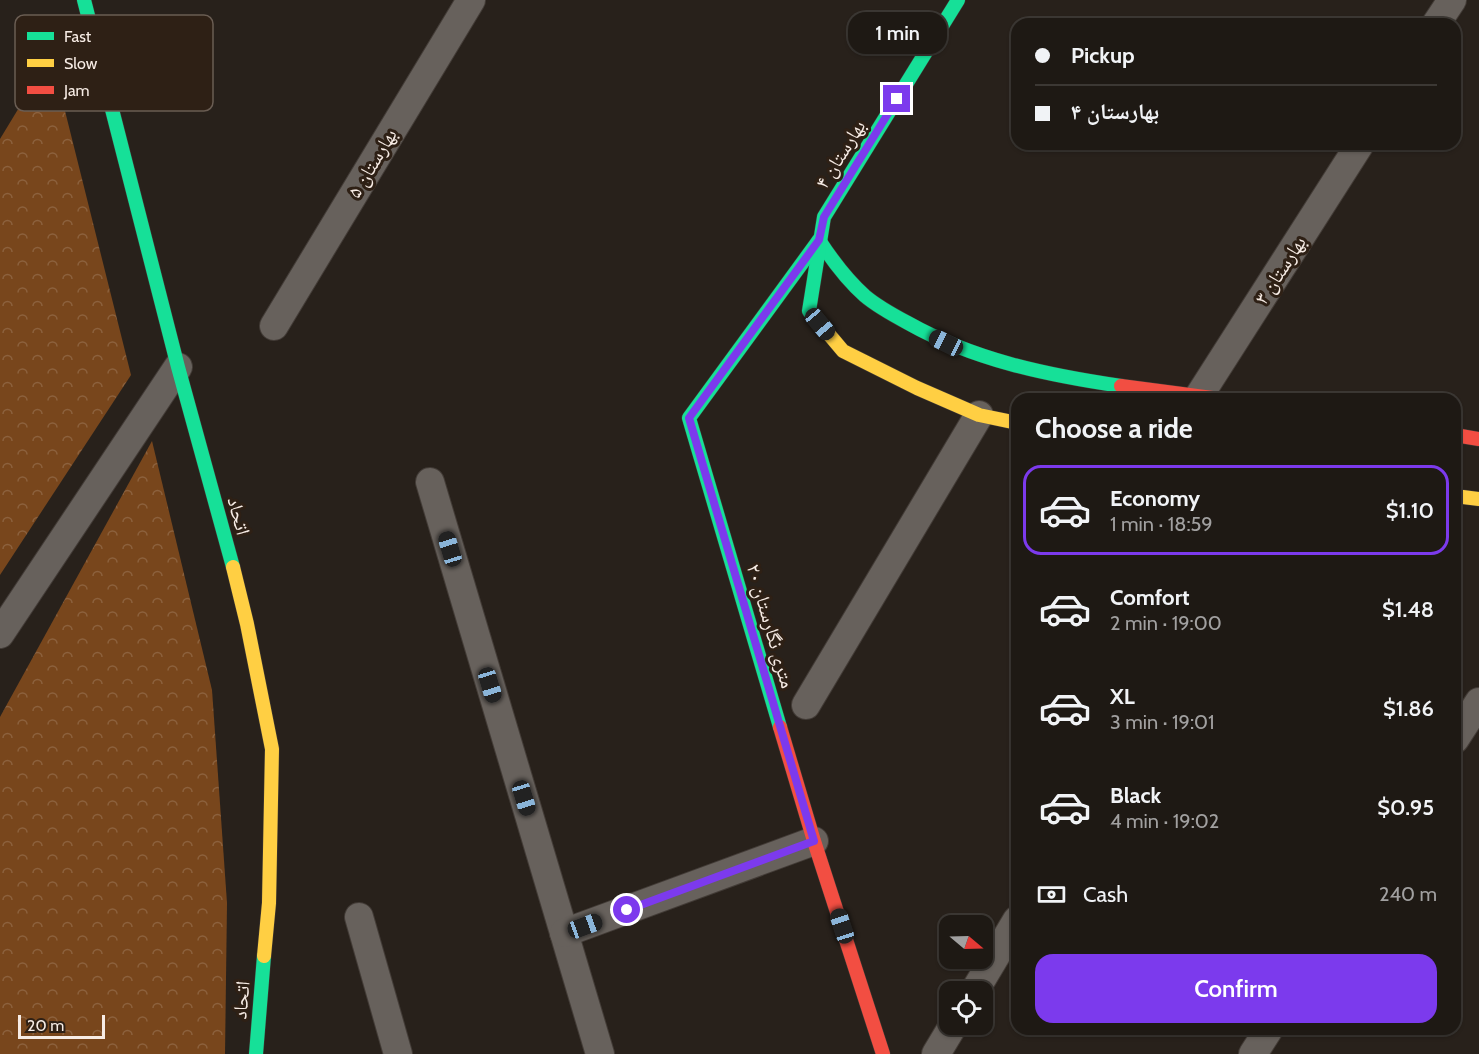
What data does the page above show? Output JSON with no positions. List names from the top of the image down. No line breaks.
{"streets":{"street":["بهارستان ۴","بهارستان ۵","بهارستان ۳","اتحاد","۲۰ متری نگارستان"]},"crossings":[["بهارستان ۴","۲۰ متری نگارستان"]],"legend":["Fast","Slow","Jam"],"scale_bar":"20 m","north":"right","page":{"bubble":"1 min","banner":["Pickup","بهارستان ۴"],"heading":"Choose a ride","list":[{"name":"Economy","note":"1 min · 18:59","value":"$1.10"},{"name":"Comfort","note":"2 min · 19:00","value":"$1.48"},{"name":"XL","note":"3 min · 19:01","value":"$1.86"},{"name":"Black","note":"4 min · 19:02","value":"$0.95"}],"pay":["Cash","240 m"],"buttons":"Confirm","scale":"20 m"}}
